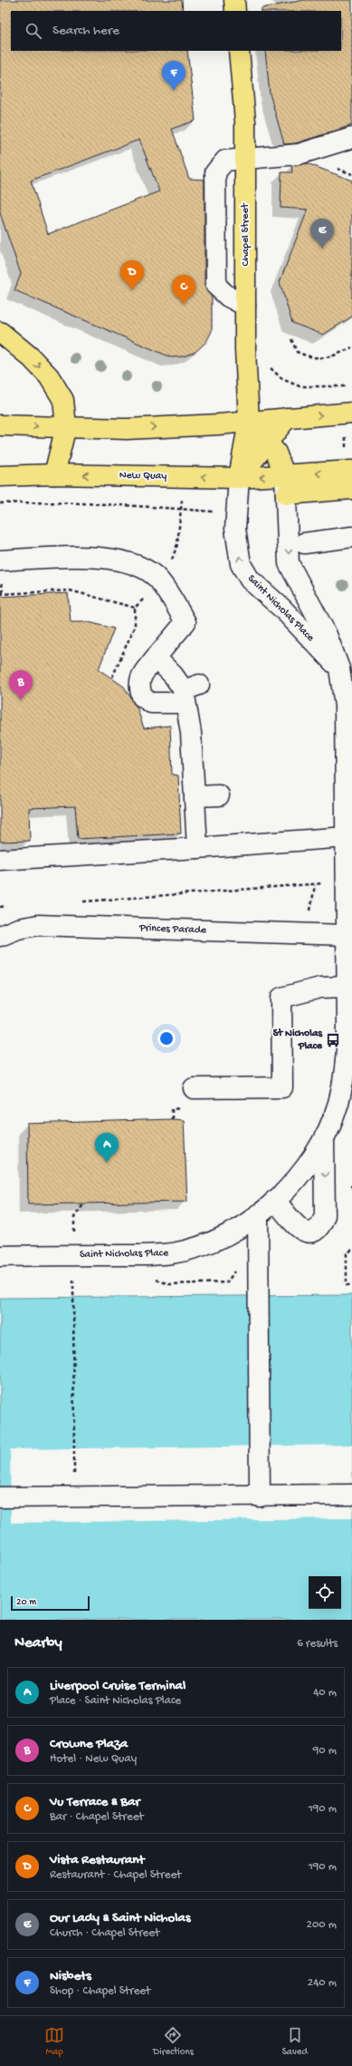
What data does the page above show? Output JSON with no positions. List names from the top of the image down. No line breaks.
{"streets":{"main road":["Chapel Street","New Quay","Saint Nicholas Place"],"street":["Princes Parade"]},"crossings":[["Chapel Street","Saint Nicholas Place"],["New Quay","Saint Nicholas Place"],["Saint Nicholas Place","Princes Parade"]],"places":{"bus stop":["St Nicholas Place"]},"scale_bar":"20 m","page":{"search":"Search here","pins":["F","E","D","C","B","A"],"scale":"20 m","heading":["Nearby","6 results"],"list":[{"mark":"A","name":"Liverpool Cruise Terminal","note":"Place · Saint Nicholas Place","value":"40 m"},{"mark":"B","name":"Crowne Plaza","note":"Hotel · New Quay","value":"90 m"},{"mark":"C","name":"Vu Terrace & Bar","note":"Bar · Chapel Street","value":"190 m"},{"mark":"D","name":"Vista Restaurant","note":"Restaurant · Chapel Street","value":"190 m"},{"mark":"E","name":"Our Lady & Saint Nicholas","note":"Church · Chapel Street","value":"200 m"},{"mark":"F","name":"Nisbets","note":"Shop · Chapel Street","value":"240 m"}],"nav":["Map","Directions","Saved"]}}
